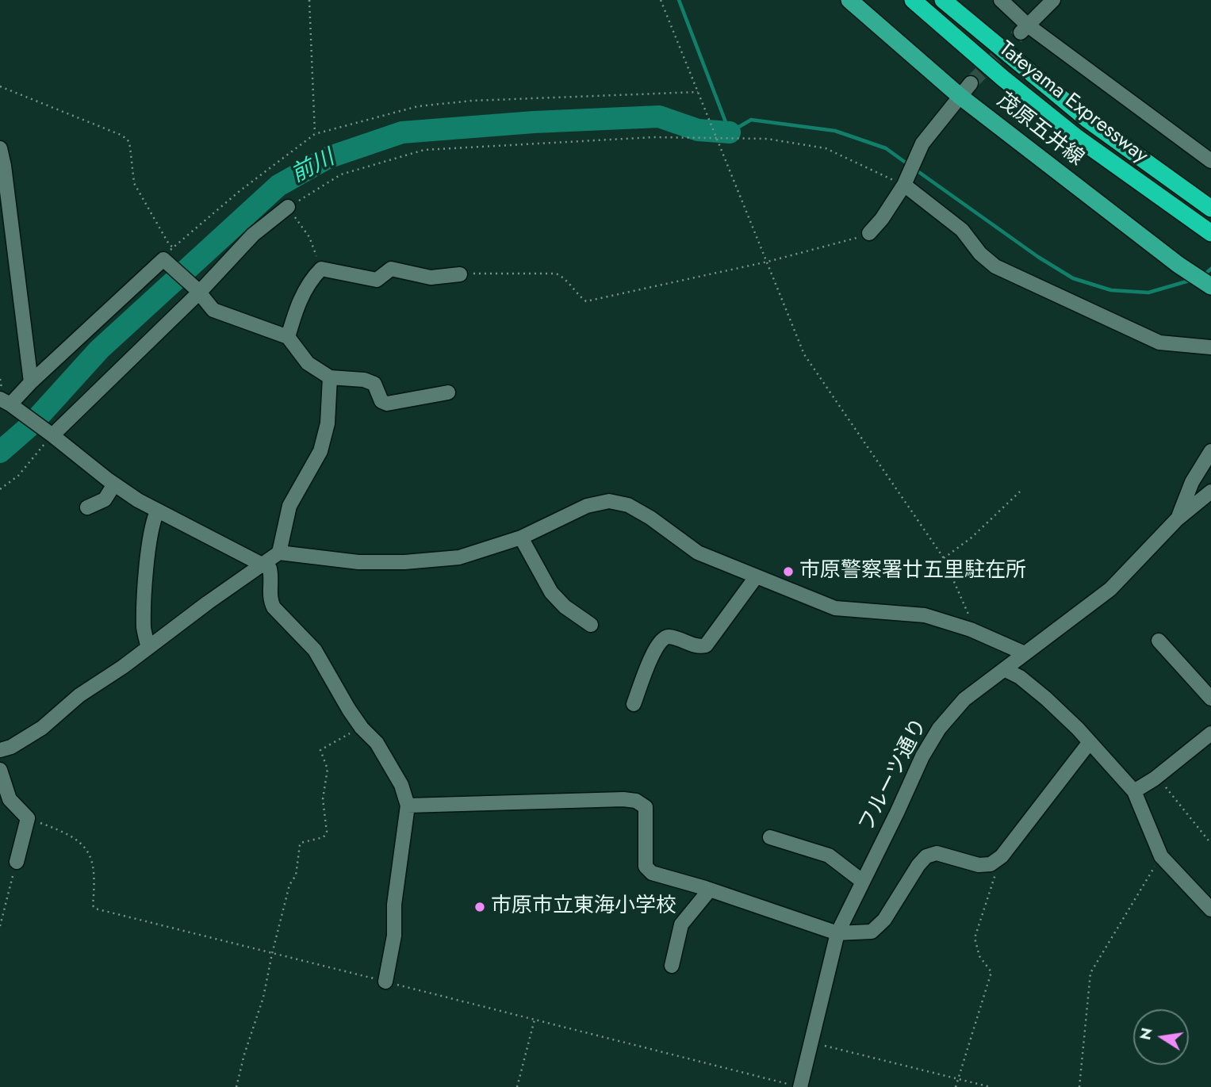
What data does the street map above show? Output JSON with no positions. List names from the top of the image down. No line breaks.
{"streets":{"highway":["Tateyama Expressway"],"main road":["茂原五井線"],"street":["フルーツ通り"]},"water":["前川"],"places":["市原警察署廿五里駐在所","市原市立東海小学校"],"north":"left"}
